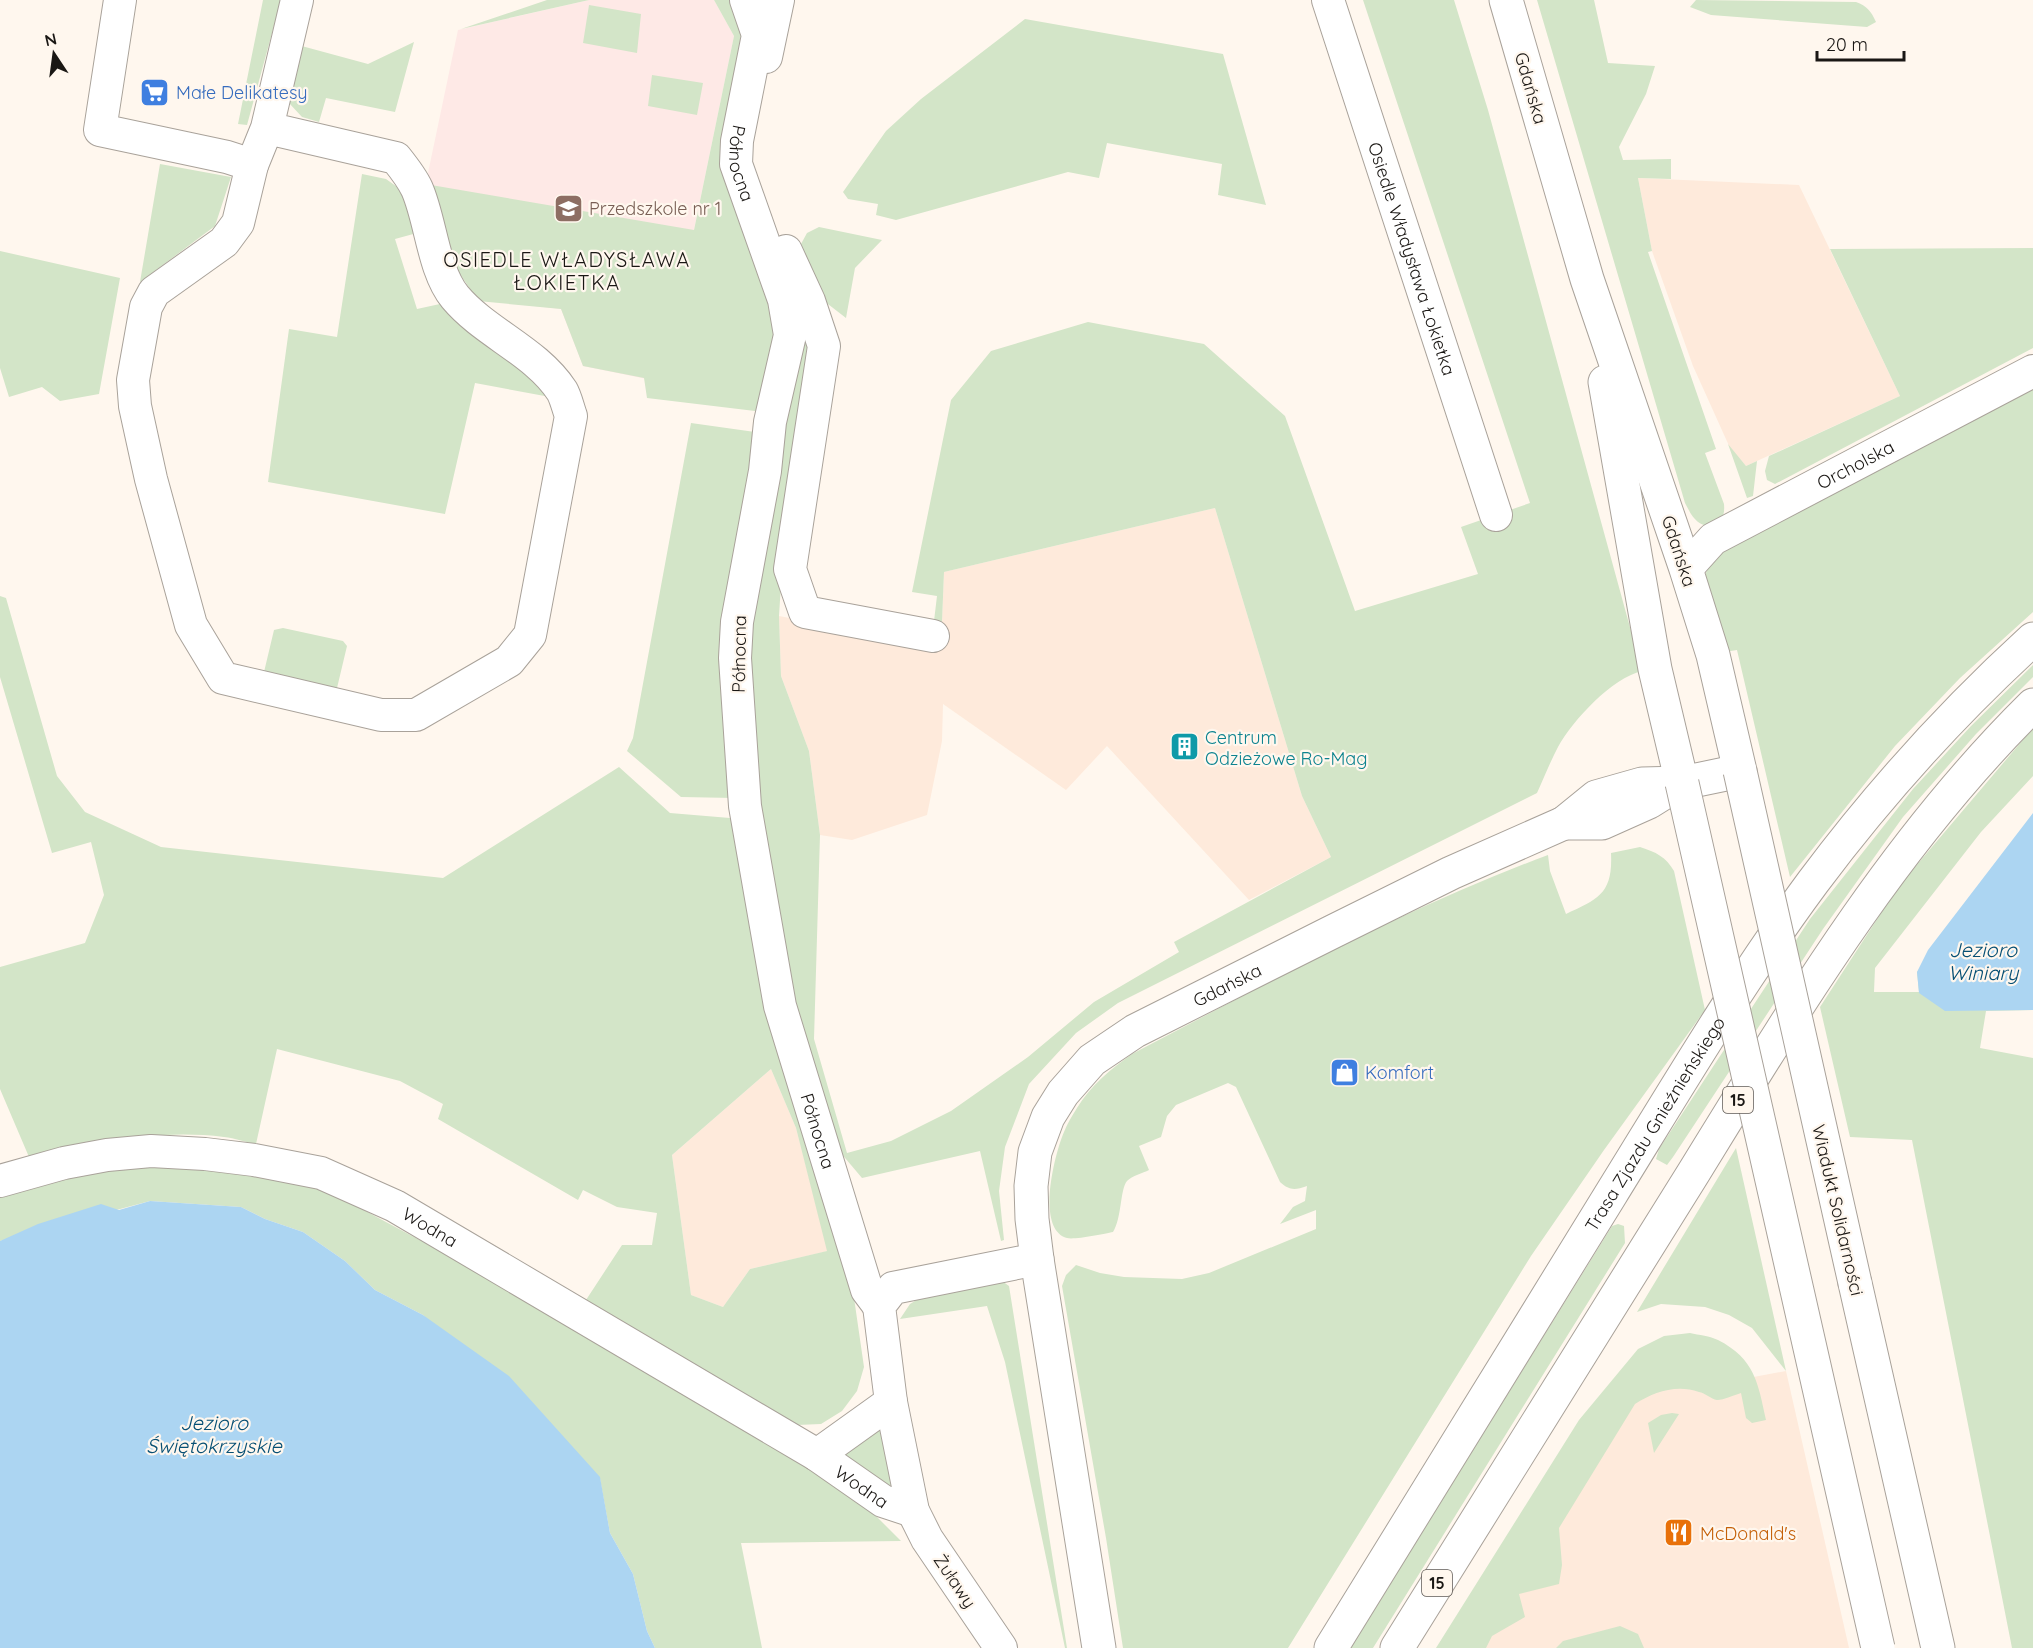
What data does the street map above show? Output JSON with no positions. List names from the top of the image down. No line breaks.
{"streets":{"street":["Gdańska","Północna","Osiedle Władysława Łokietka","Orcholska","15","Trasa Zjazdu Gnieźnieńskiego","Wiadukt Solidarności","Wodna","Żuławy"]},"crossings":[["Gdańska","Orcholska"],["Gdańska","Wiadukt Solidarności"],["Północna","Żuławy"],["Wodna","Żuławy"]],"districts":["OSIEDLE WŁADYSŁAWA ŁOKIETKA"],"water":["Jezioro Winiary","Jezioro Świętokrzyskie"],"places":{"supermarket":["Małe Delikatesy"],"school or university":["Przedszkole nr 1"],"building":["Centrum Odzieżowe Ro-Mag"],"shop":["Komfort"],"restaurant":["McDonald's"]},"scale_bar":"20 m","north":"top"}
